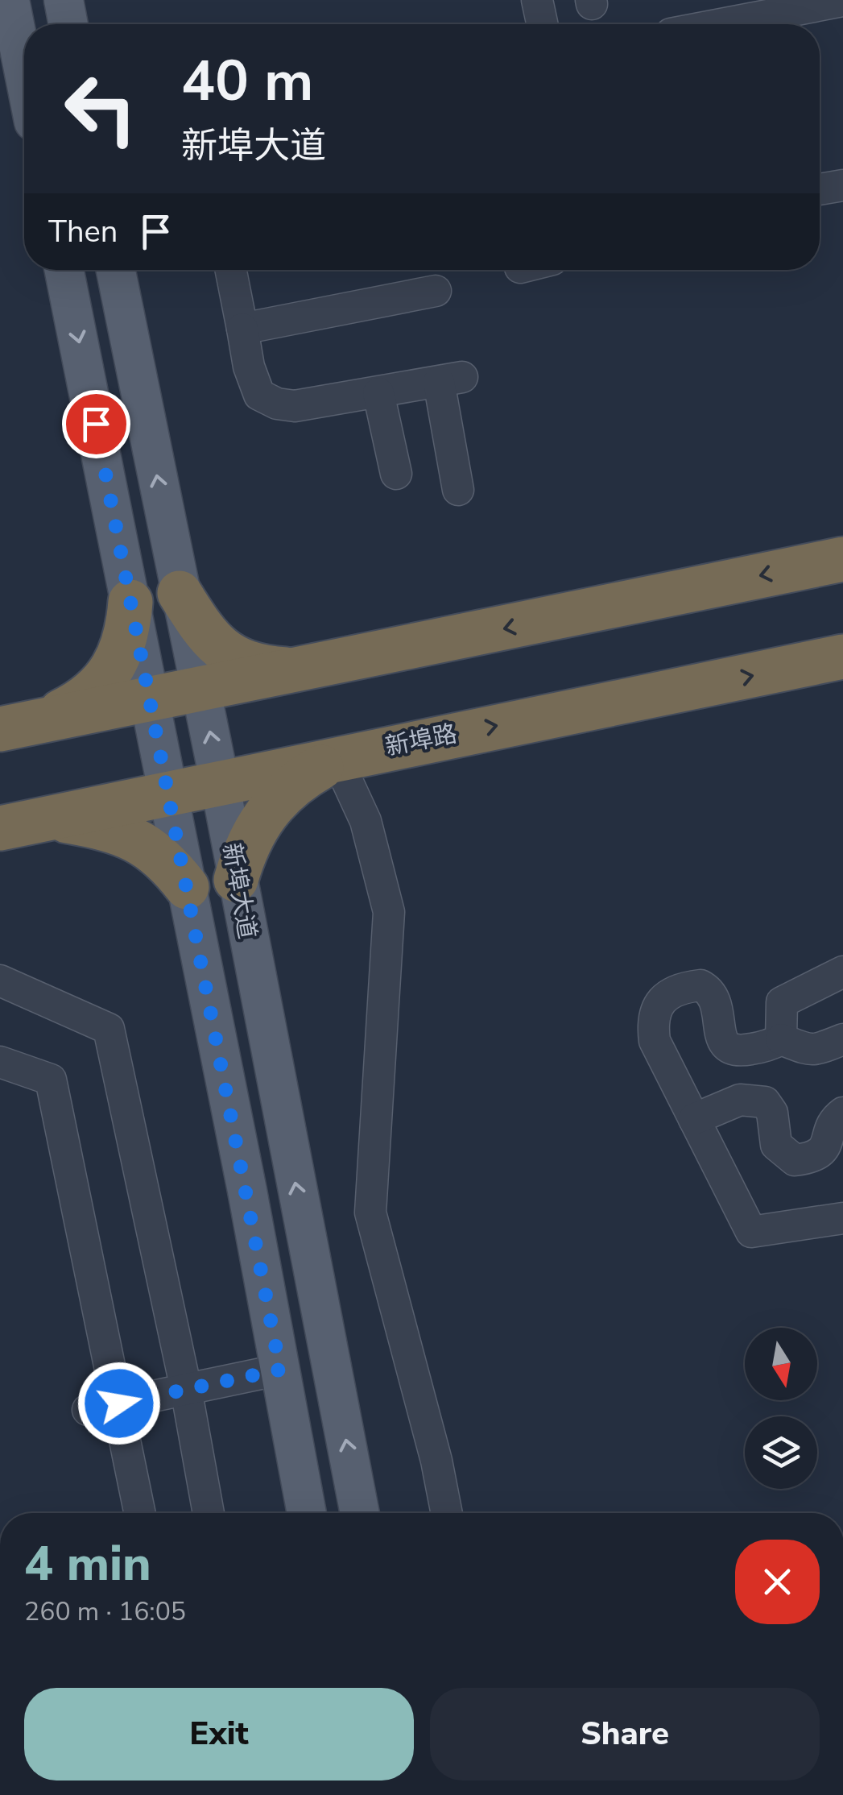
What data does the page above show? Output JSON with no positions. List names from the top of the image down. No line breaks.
{"streets":{"highway":["新埠路"],"main road":["新埠大道"]},"crossings":[["新埠路","新埠大道"]],"north":"bottom","page":{"turn":["40 m","新埠大道"],"then":"Then","heading":["4 min","260 m · 16:05"],"buttons":["Exit","Share"]}}
